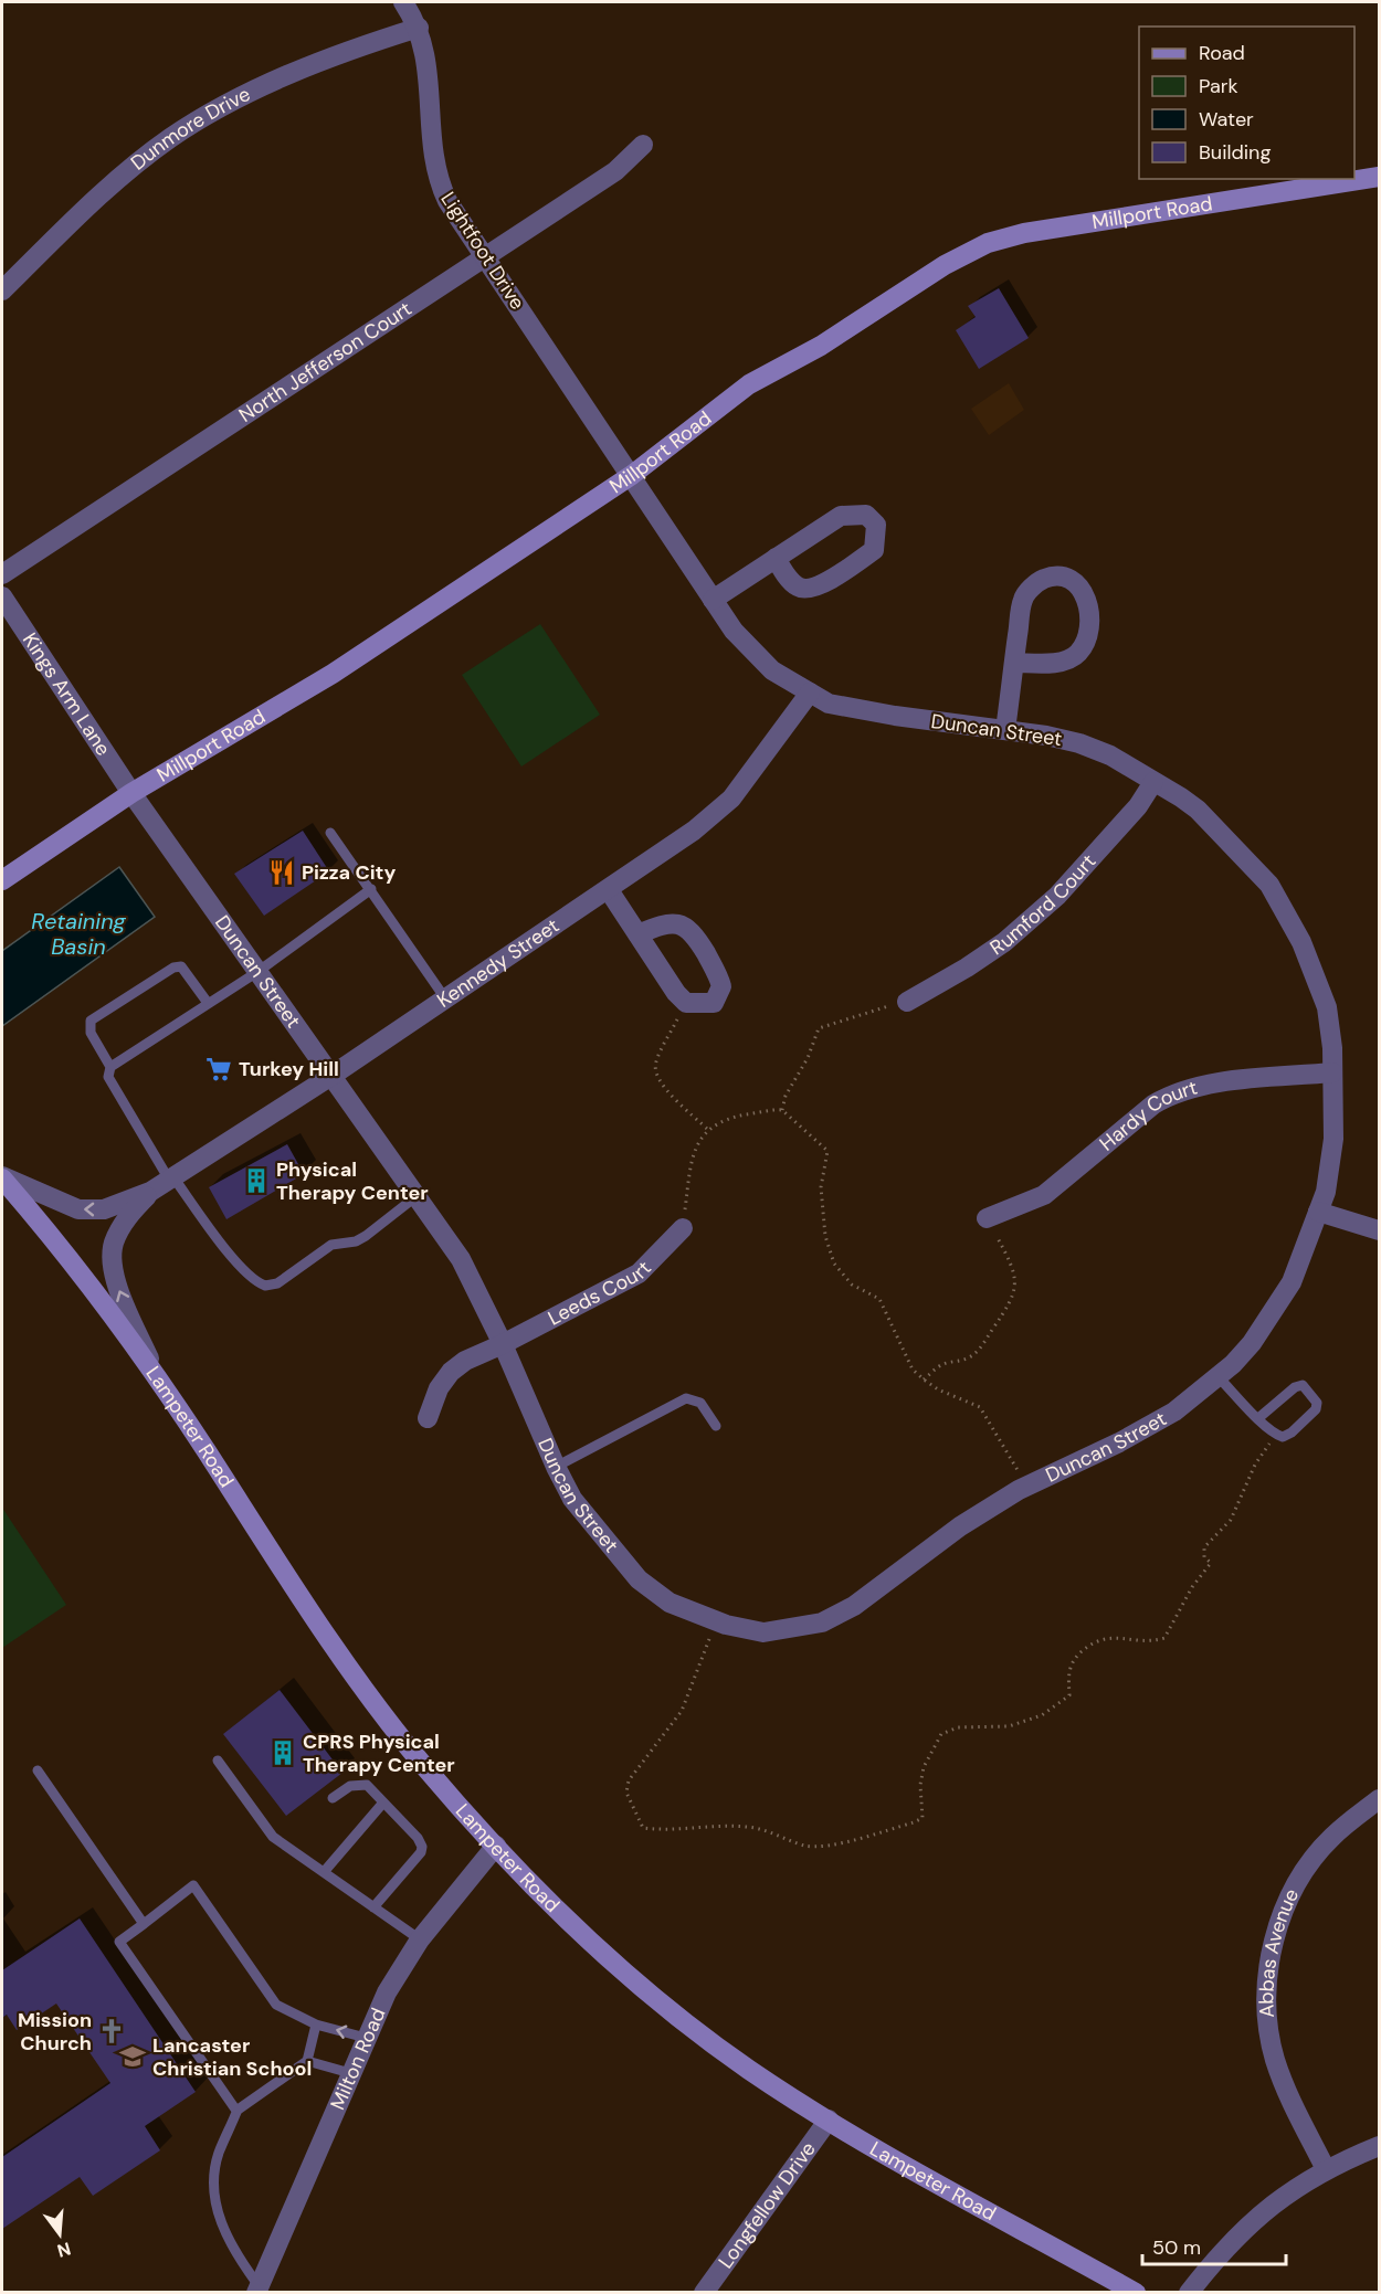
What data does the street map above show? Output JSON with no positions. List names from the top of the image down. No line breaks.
{"streets":{"main road":["Millport Road","Lampeter Road"],"street":["Dunmore Drive","Lightfoot Drive","North Jefferson Court","Kings Arm Lane","Duncan Street","Rumford Court","Kennedy Street","Hardy Court","Leeds Court","Abbas Avenue","Milton Road","Longfellow Drive"]},"crossings":[["Dunmore Drive","Lightfoot Drive"],["Millport Road","Lightfoot Drive"],["Millport Road","Kings Arm Lane"],["Millport Road","Duncan Street"],["Lightfoot Drive","North Jefferson Court"],["Lightfoot Drive","Duncan Street"],["Kings Arm Lane","Duncan Street"],["Duncan Street","Rumford Court"],["Duncan Street","Kennedy Street"],["Duncan Street","Hardy Court"],["Duncan Street","Leeds Court"],["Kennedy Street","Lampeter Road"],["Lampeter Road","Milton Road"],["Lampeter Road","Longfellow Drive"]],"water":["Retaining Basin"],"places":{"restaurant":["Pizza City"],"supermarket":["Turkey Hill"],"building":["Physical Therapy Center","CPRS Physical Therapy Center"],"church":["Mission Church"],"school or university":["Lancaster Christian School"]},"legend":["Road","Park","Water","Building"],"scale_bar":"50 m","north":"bottom"}
